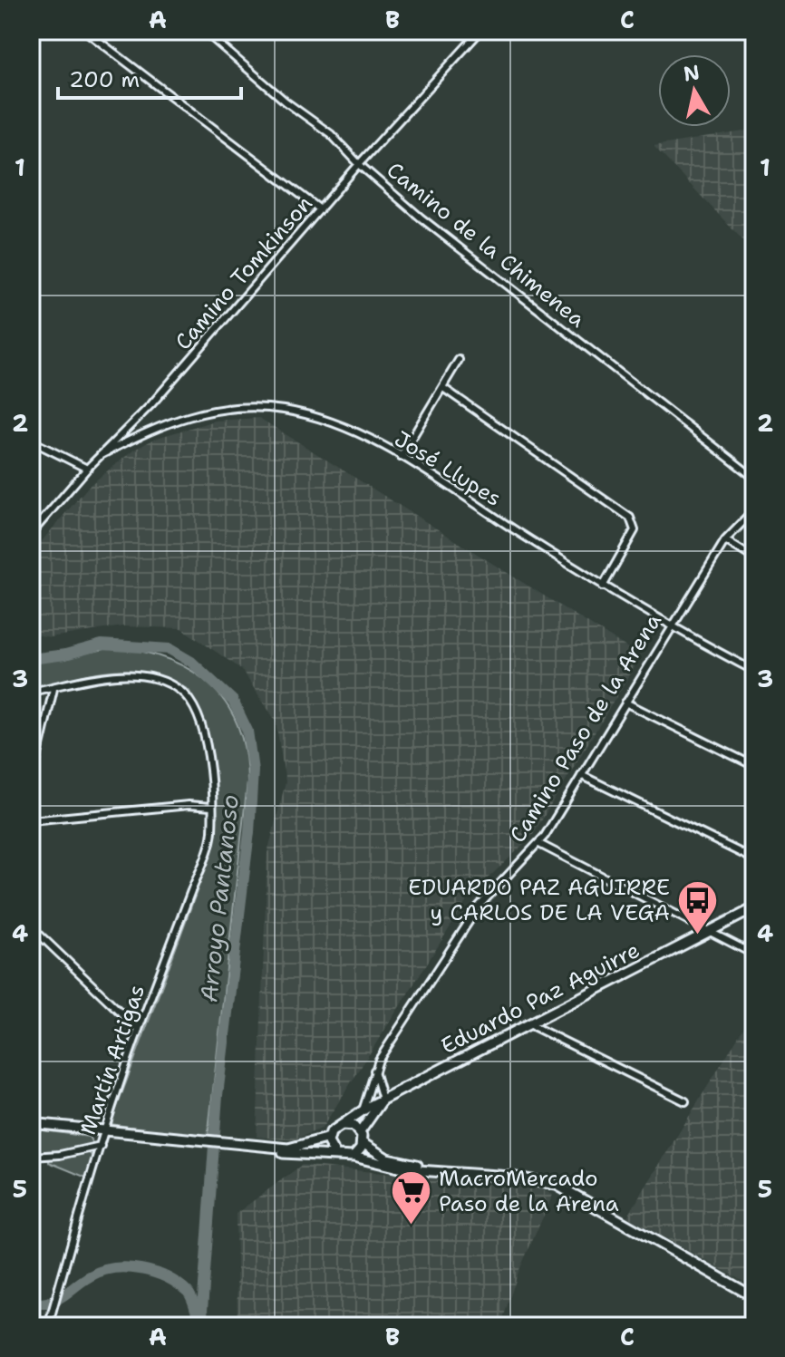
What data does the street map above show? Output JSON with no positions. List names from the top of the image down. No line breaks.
{"streets":{"main road":["Eduardo Paz Aguirre"],"street":["Camino de la Chimenea","Camino Tomkinson","José Llupes","Camino Paso de la Arena","Martín Artigas"]},"crossings":[["Camino de la Chimenea","Camino Tomkinson"],["Camino Tomkinson","José Llupes"],["José Llupes","Camino Paso de la Arena"]],"water":["Arroyo Pantanoso"],"places":{"bus stop":["EDUARDO PAZ AGUIRRE y CARLOS DE LA VEGA"],"supermarket":["MacroMercado Paso de la Arena"]},"scale_bar":"200 m","north":"top","grid":{"columns":["A","B","C"],"rows":["1","2","3","4","5"]}}
